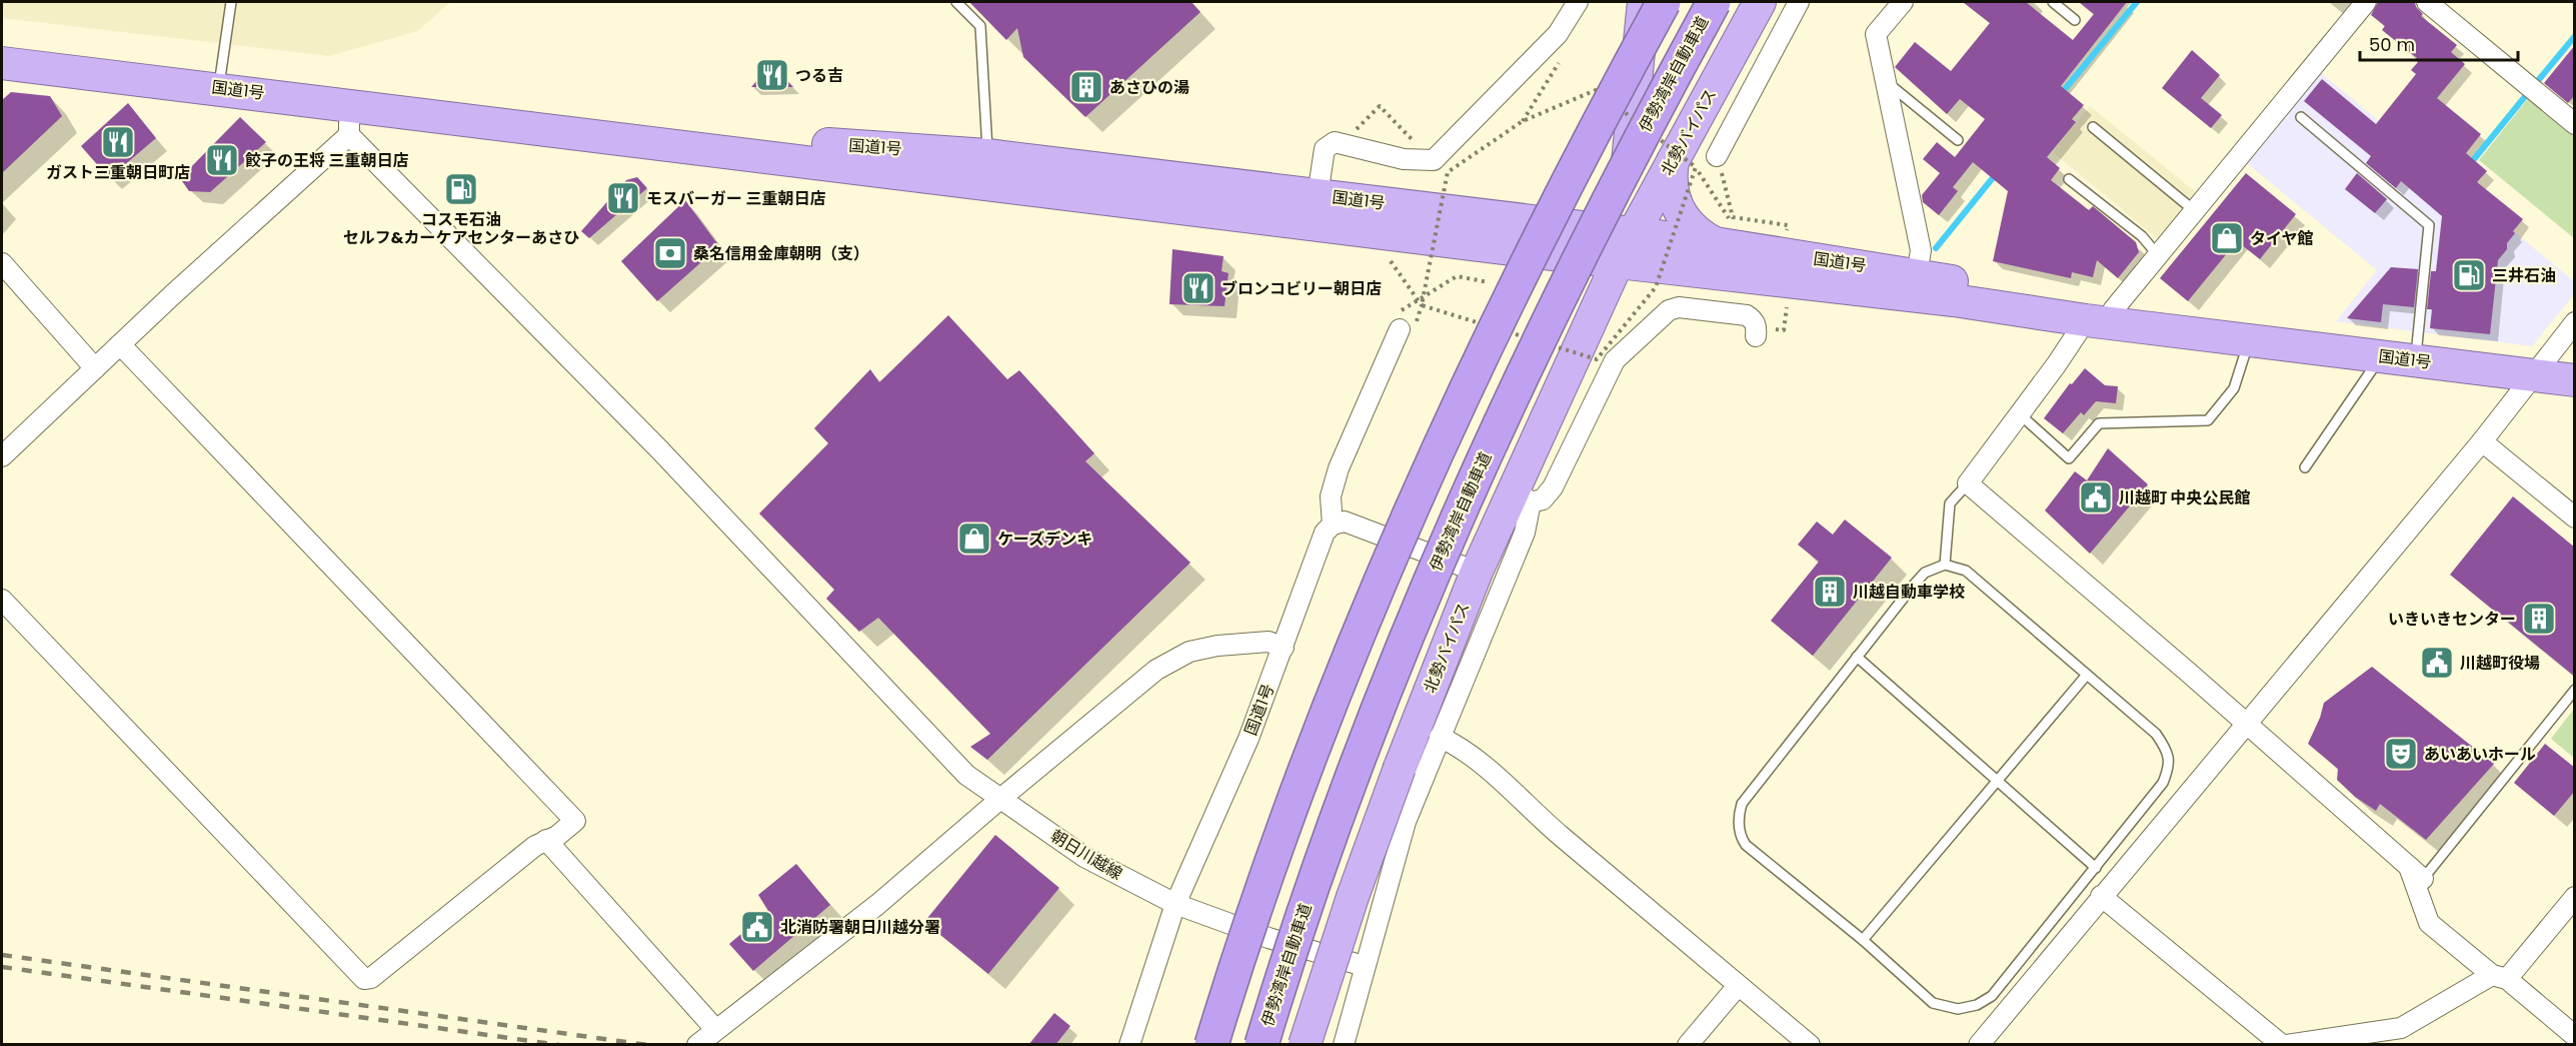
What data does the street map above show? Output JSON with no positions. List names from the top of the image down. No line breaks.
{"streets":{"highway":["伊勢湾岸自動車道","国道1号","北勢バイパス"],"street":["朝日川越線"]},"crossings":[["国道1号","北勢バイパス"],["国道1号","朝日川越線"]],"places":{"restaurant":["つる吉","ガスト三重朝日町店","餃子の王将 三重朝日店","モスバーガー 三重朝日店","ブロンコビリー朝日店"],"building":["あさひの湯","川越自動車学校","いきいきセンター"],"fuel station":["コスモ石油 セルフ&カーケアセンターあさひ","三井石油"],"shop":["タイヤ館","ケーズデンキ"],"bank":["桑名信用金庫朝明（支）"],"public building":["川越町 中央公民館","川越町役場","北消防署朝日川越分署"],"theatre":["あいあいホール"]},"scale_bar":"50 m"}
